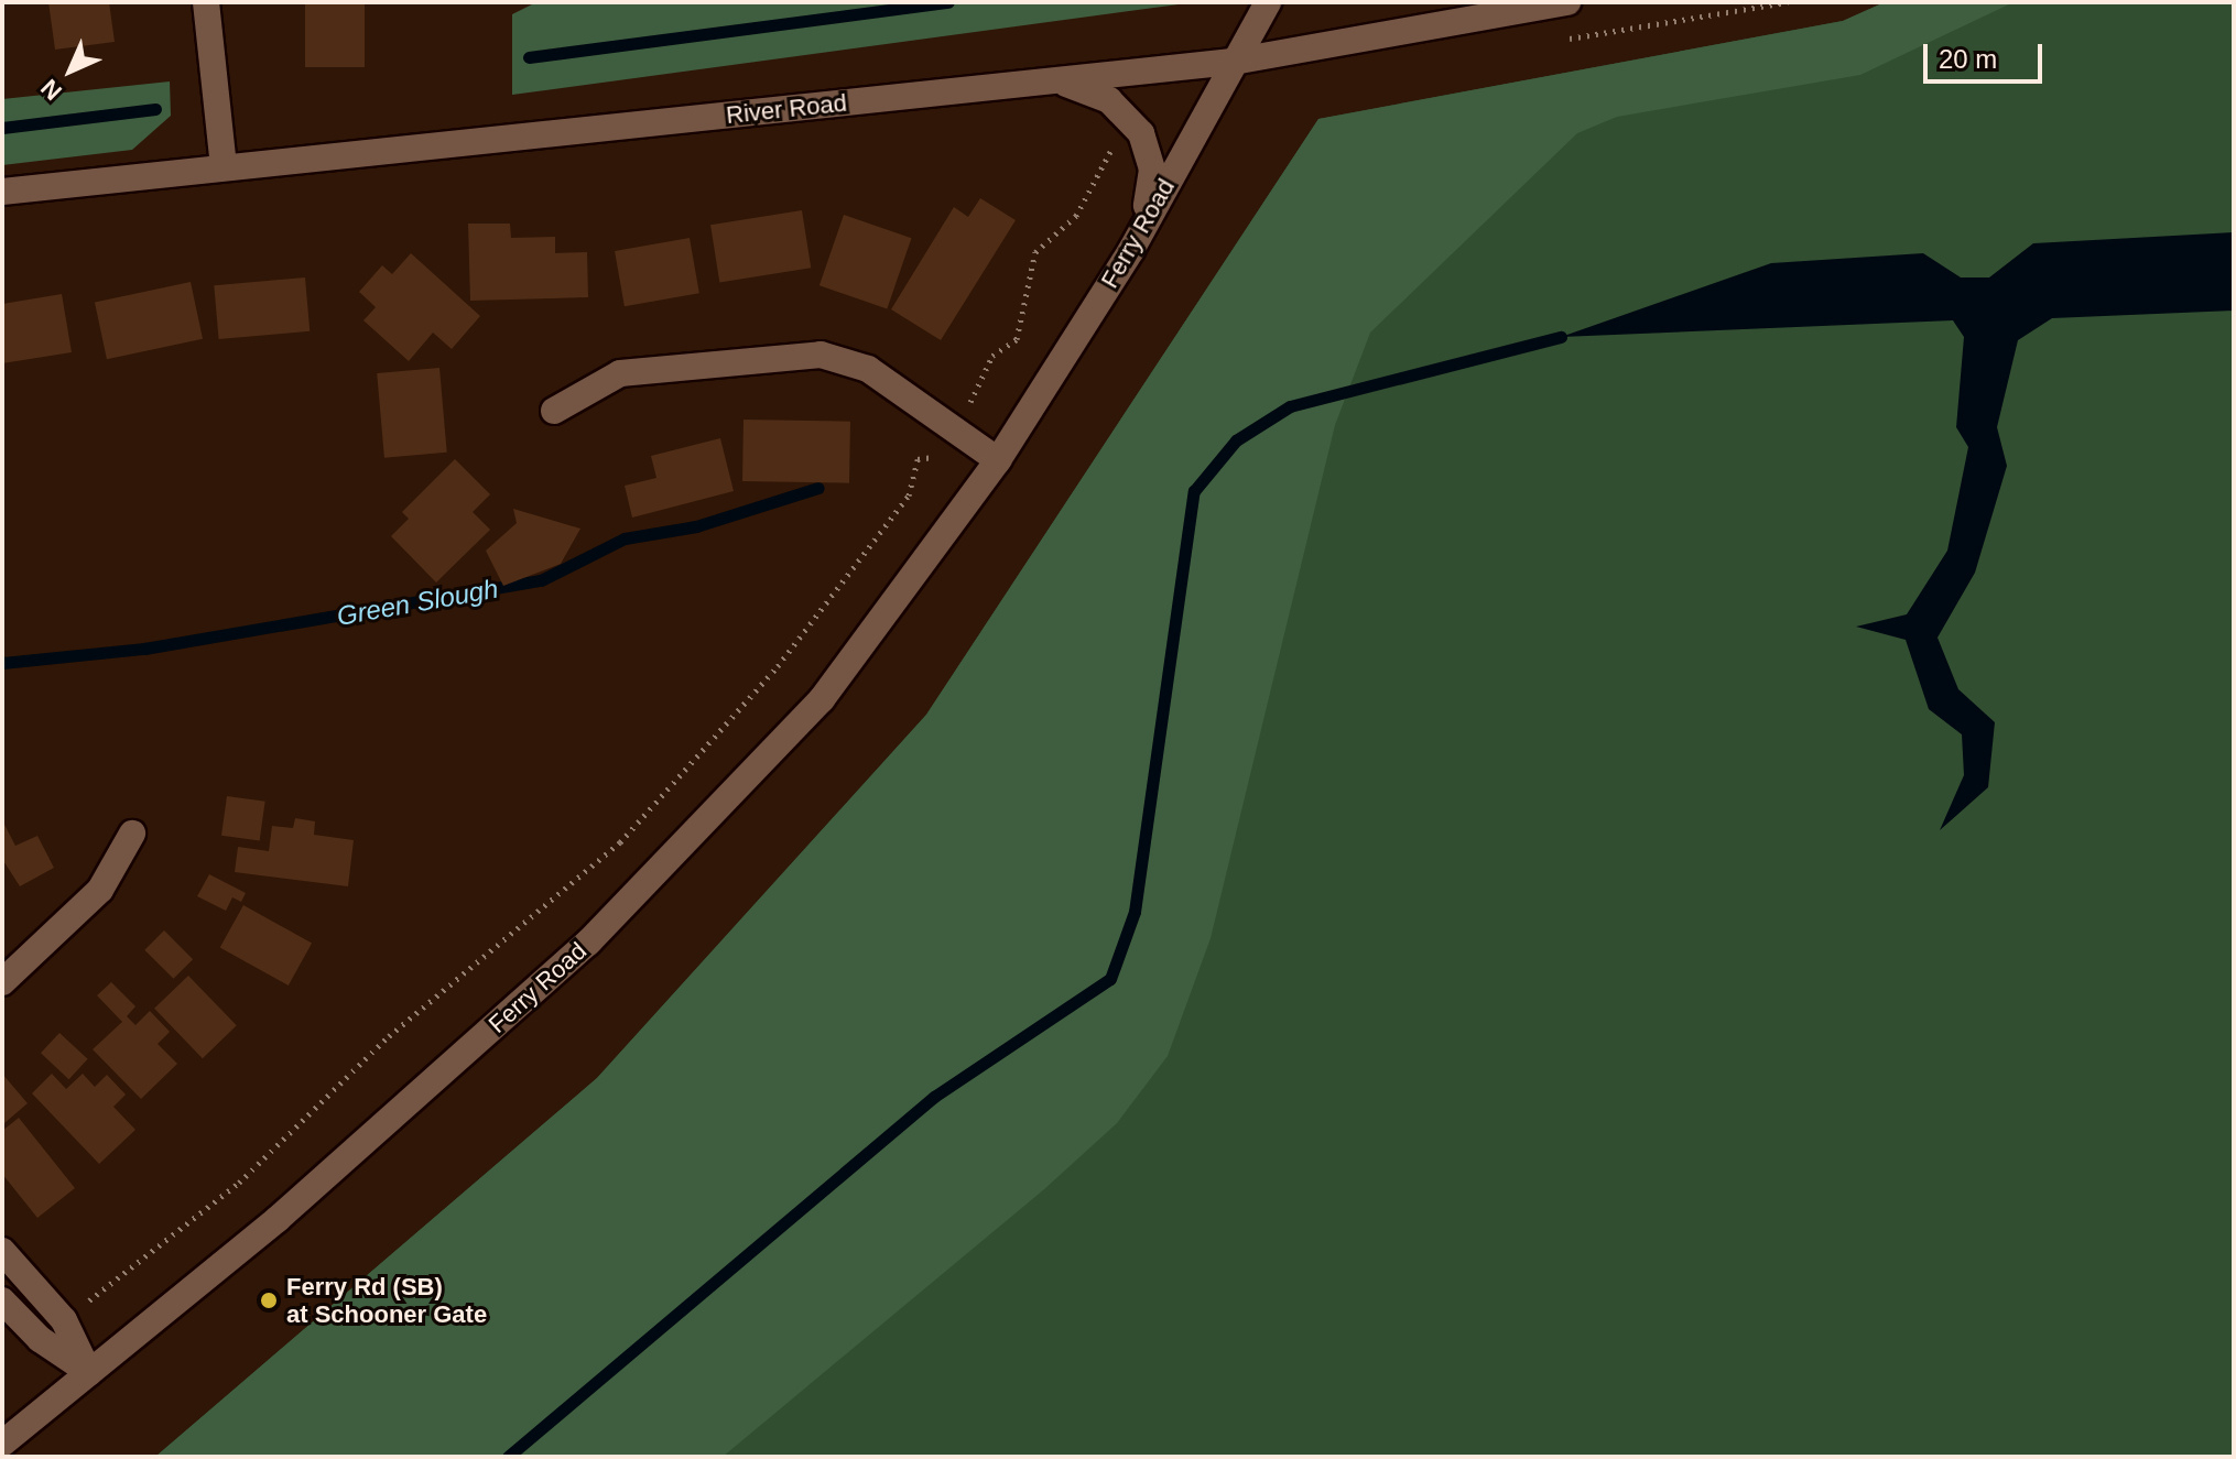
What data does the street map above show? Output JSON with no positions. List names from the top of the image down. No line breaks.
{"streets":{"street":["River Road","Ferry Road"]},"crossings":[["River Road","Ferry Road"]],"water":["Green Slough"],"places":["Ferry Rd (SB) at Schooner Gate"],"scale_bar":"20 m","north":"bottom left"}
